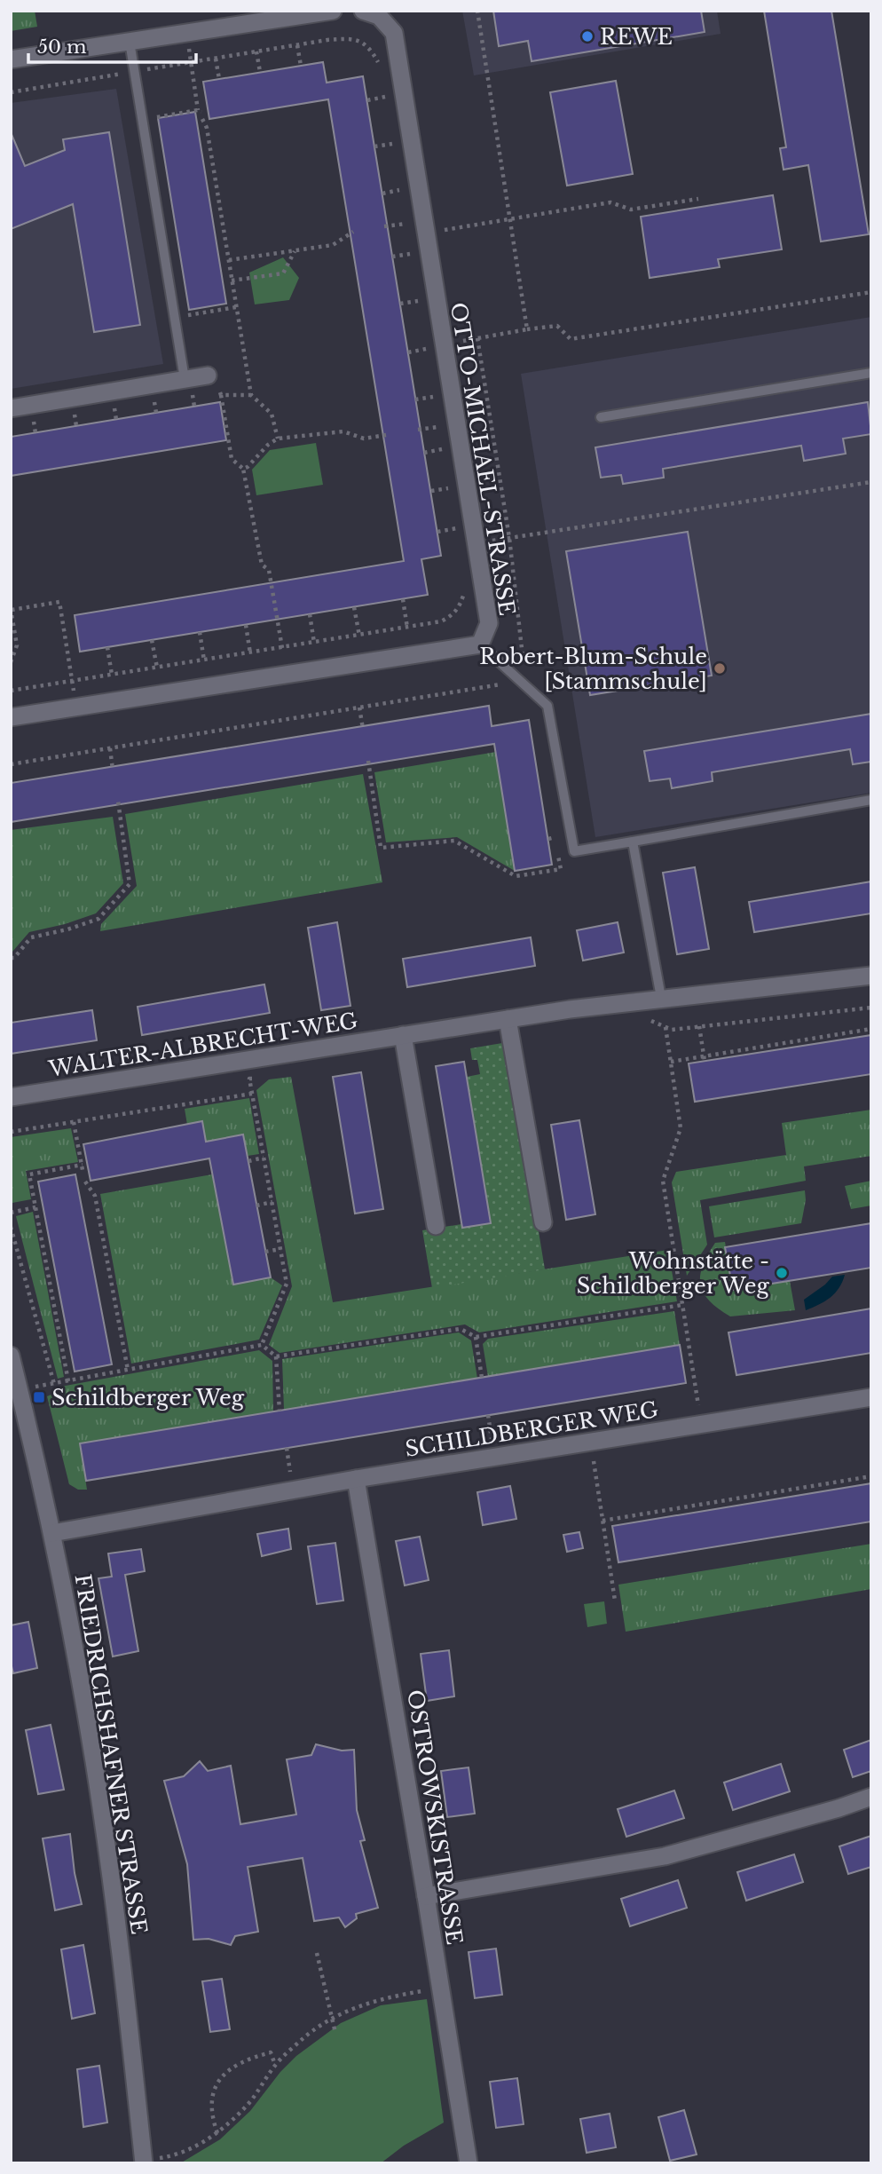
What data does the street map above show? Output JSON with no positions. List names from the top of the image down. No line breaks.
{"streets":{"street":["OTTO-MICHAEL-STRASSE","WALTER-ALBRECHT-WEG","SCHILDBERGER WEG","FRIEDRICHSHAFNER STRASSE","OSTROWSKISTRASSE"]},"crossings":[["SCHILDBERGER WEG","FRIEDRICHSHAFNER STRASSE"],["SCHILDBERGER WEG","OSTROWSKISTRASSE"]],"places":{"other":["REWE","Robert-Blum-Schule [Stammschule]","Wohnstätte - Schildberger Weg"],"transit":["Schildberger Weg"]},"scale_bar":"50 m"}
